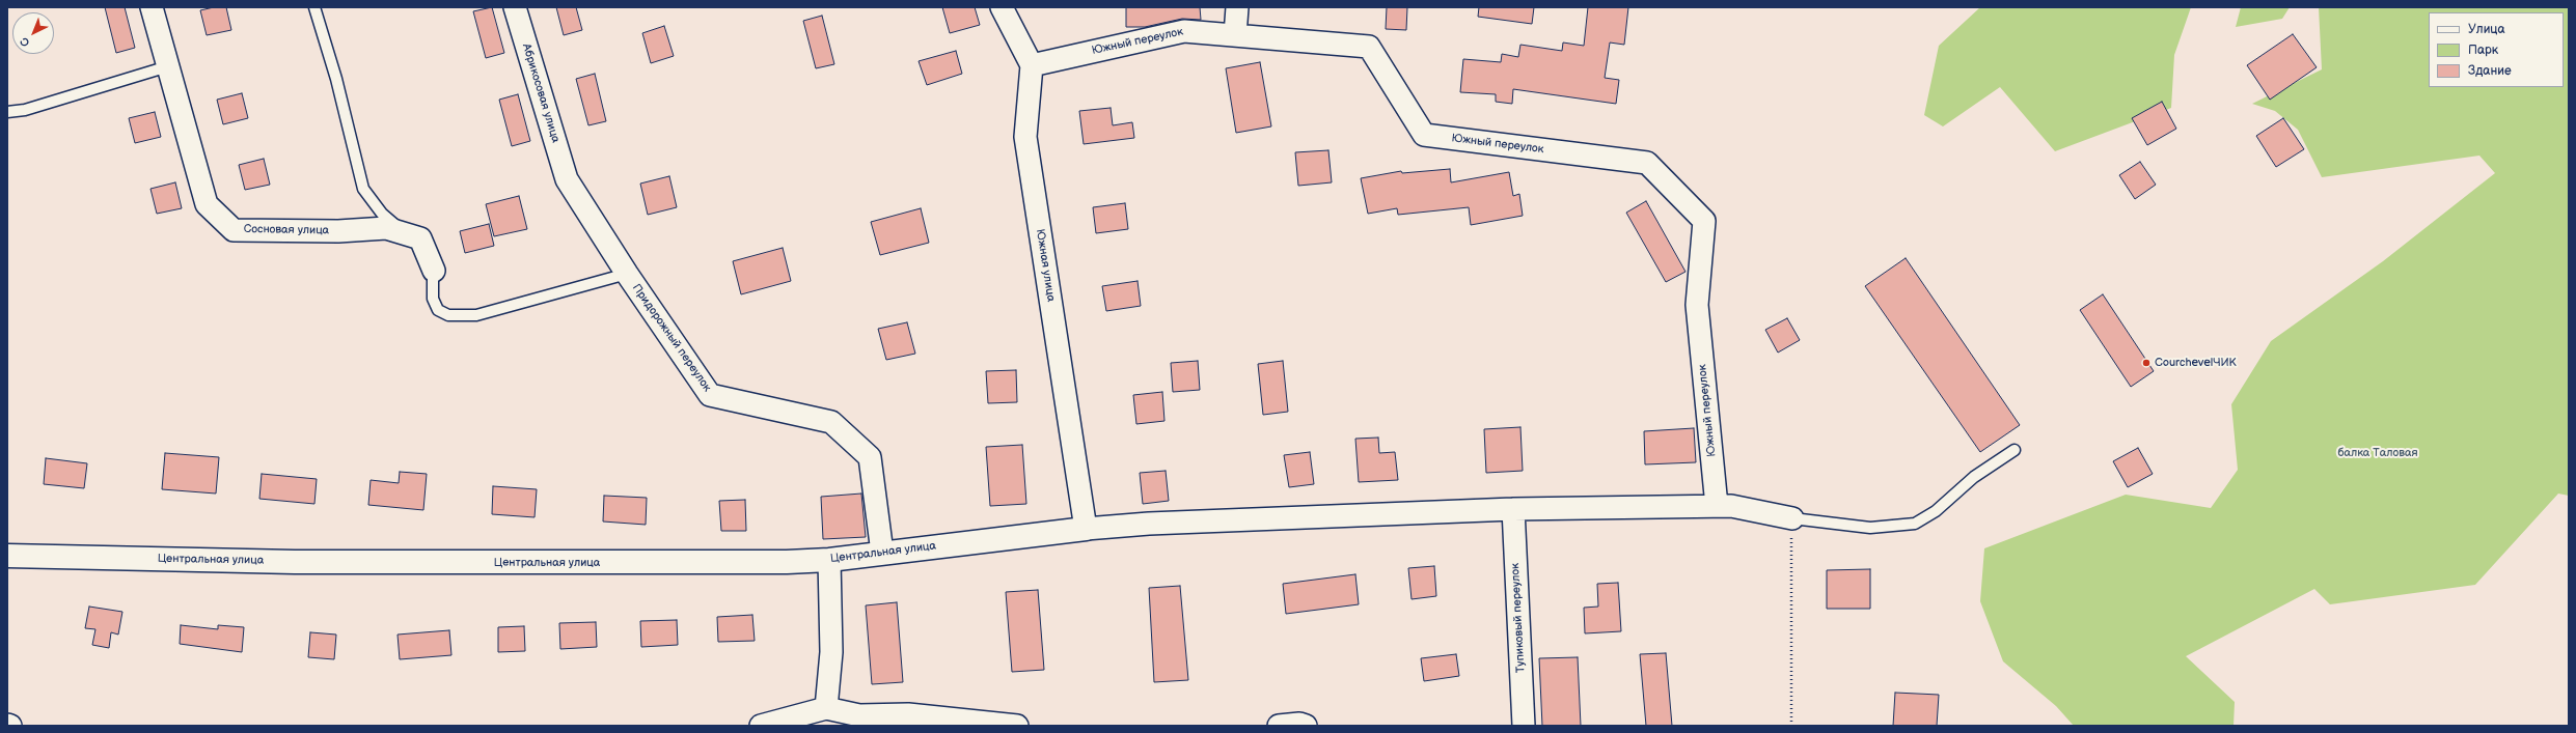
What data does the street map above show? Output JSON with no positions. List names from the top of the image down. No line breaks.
{"streets":{"street":["Южный переулок","Абрикосовая улица","Сосновая улица","Южная улица","Придорожный переулок","Центральная улица","Тупиковый переулок"]},"crossings":[["Южный переулок","Южная улица"],["Абрикосовая улица","Придорожный переулок"],["Южная улица","Центральная улица"],["Придорожный переулок","Центральная улица"]],"parks":["балка Таловая"],"places":["CourсhevelЧИК"],"legend":["Улица","Парк","Здание"],"north":"bottom left"}
